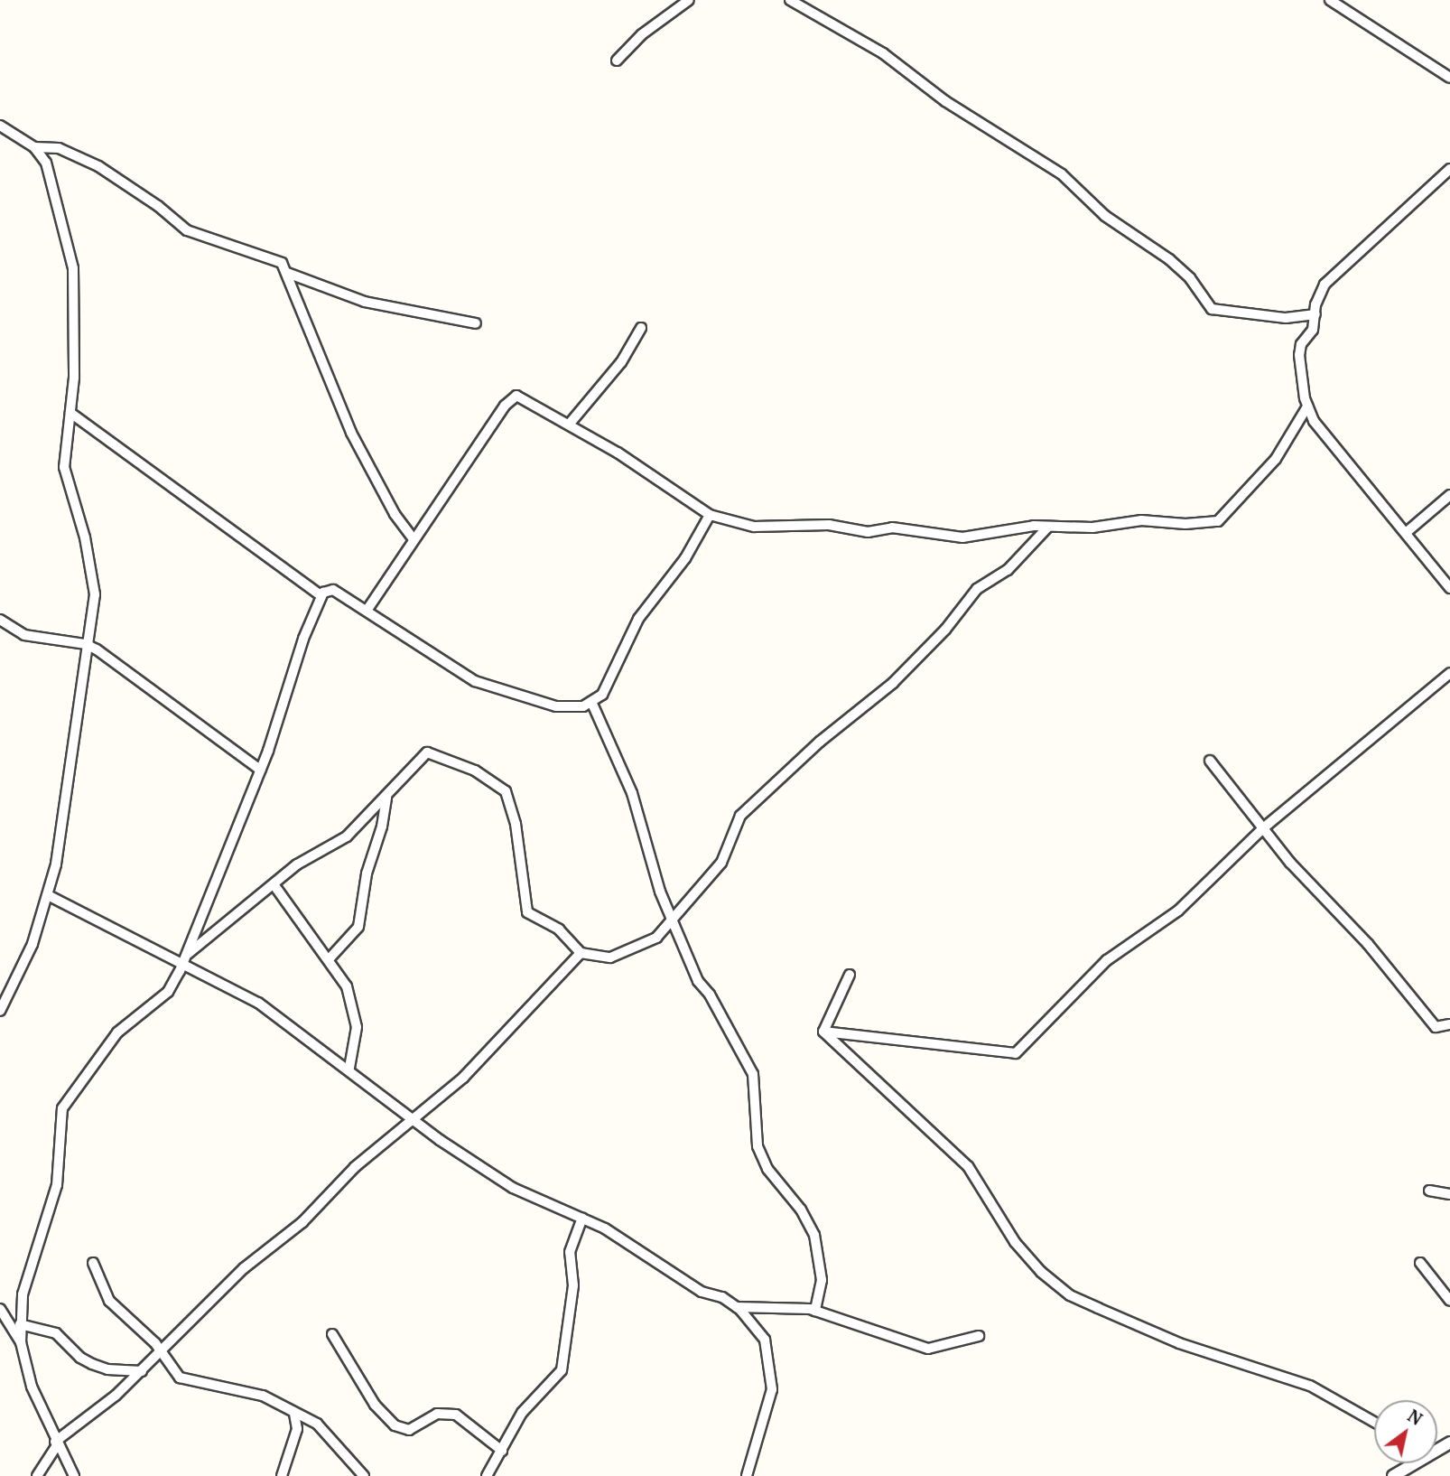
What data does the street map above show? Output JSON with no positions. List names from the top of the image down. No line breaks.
{"north":"top right"}
